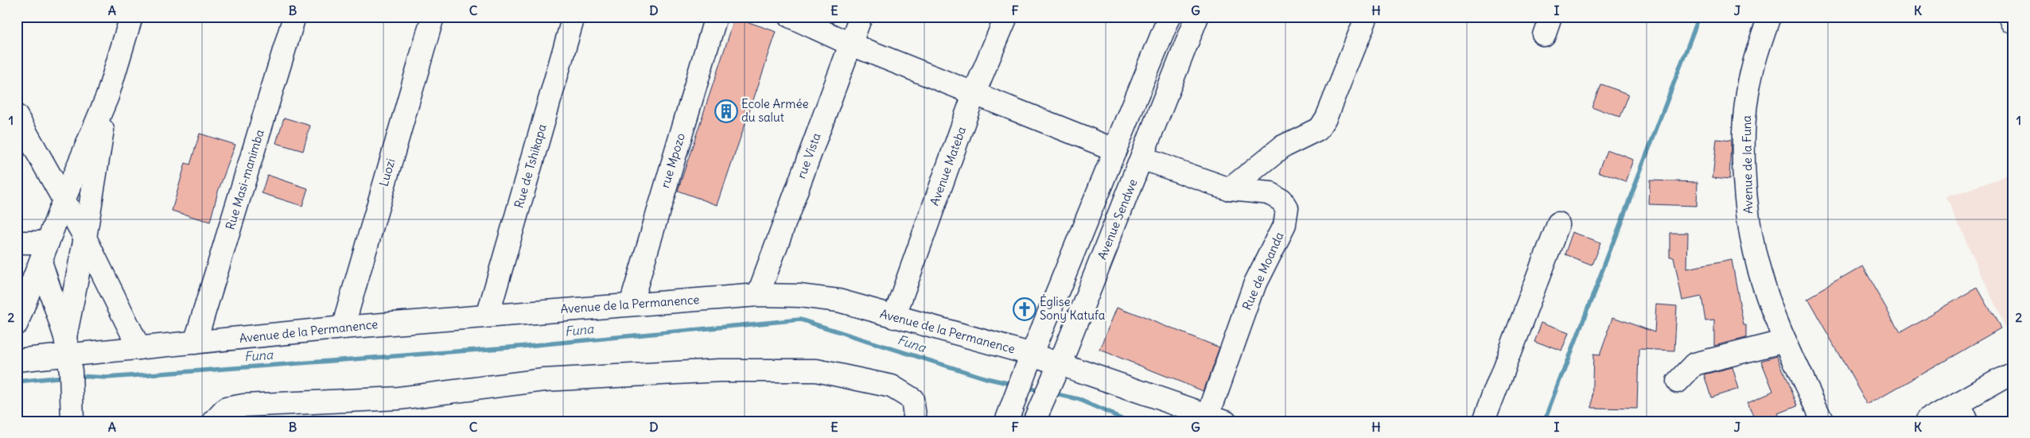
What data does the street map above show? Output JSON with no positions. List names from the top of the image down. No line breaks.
{"streets":{"main road":["rue Vista","rue Mpozo","Avenue de la Funa","Rue de Tshikapa","Avenue Mateba","Luozi","Rue Masi-manimba","Avenue Sendwe","Rue de Moanda","Avenue de la Permanence"]},"crossings":[["rue Vista","Avenue de la Permanence"],["rue Mpozo","Avenue de la Permanence"],["Rue de Tshikapa","Avenue de la Permanence"],["Avenue Mateba","Avenue de la Permanence"],["Luozi","Avenue de la Permanence"],["Rue Masi-manimba","Avenue de la Permanence"],["Avenue Sendwe","Rue de Moanda"],["Avenue Sendwe","Avenue de la Permanence"],["Rue de Moanda","Avenue de la Permanence"]],"water":["Funa"],"places":{"building":["Ecole Armée du salut"],"church":["Église Sony Katufa"]},"grid":{"columns":["A","B","C","D","E","F","G","H","I","J","K"],"rows":["1","2"]}}
